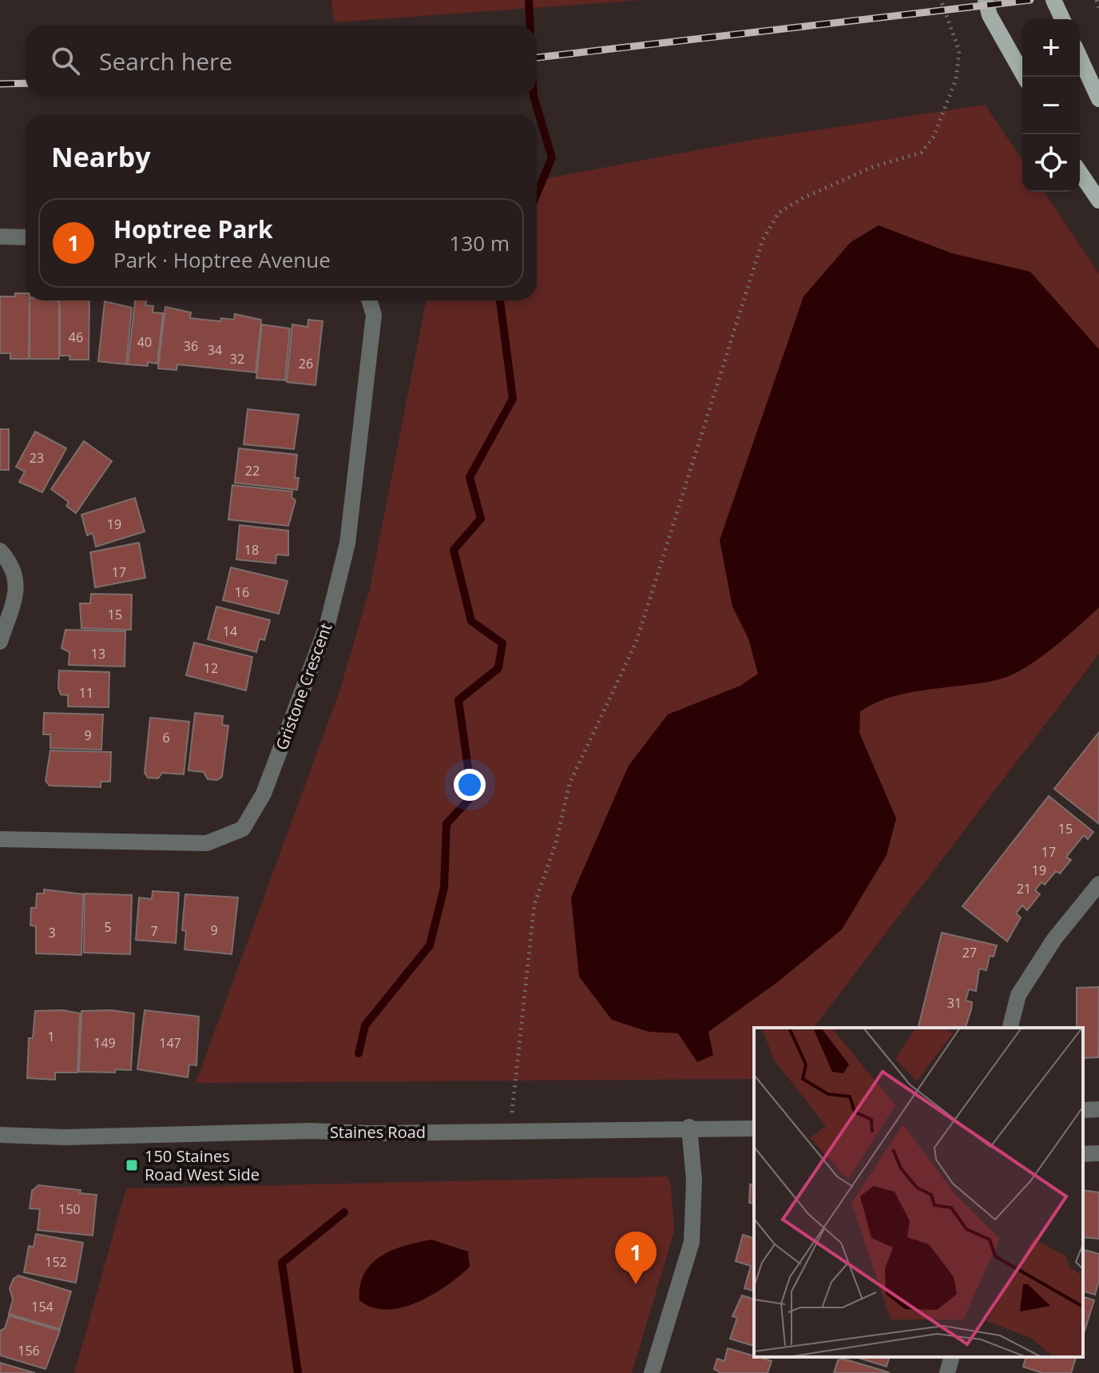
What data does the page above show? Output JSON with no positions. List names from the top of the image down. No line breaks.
{"streets":{"street":["Gristone Crescent","Staines Road"]},"places":{"transit":["150 Staines Road West Side"]},"house_numbers":["46","40","36","34","32","26","23","22","19","18","17","16","15","14","13","12","11","9","6","15","17","19","21","5","9","7","3","27","31","1","149","147","150","152","154","156"],"page":{"map_buttons":["+","−"],"search":"Search here","heading":"Nearby","list":[{"mark":"1","name":"Hoptree Park","note":"Park · Hoptree Avenue","value":"130 m"}],"pins":"1"}}
